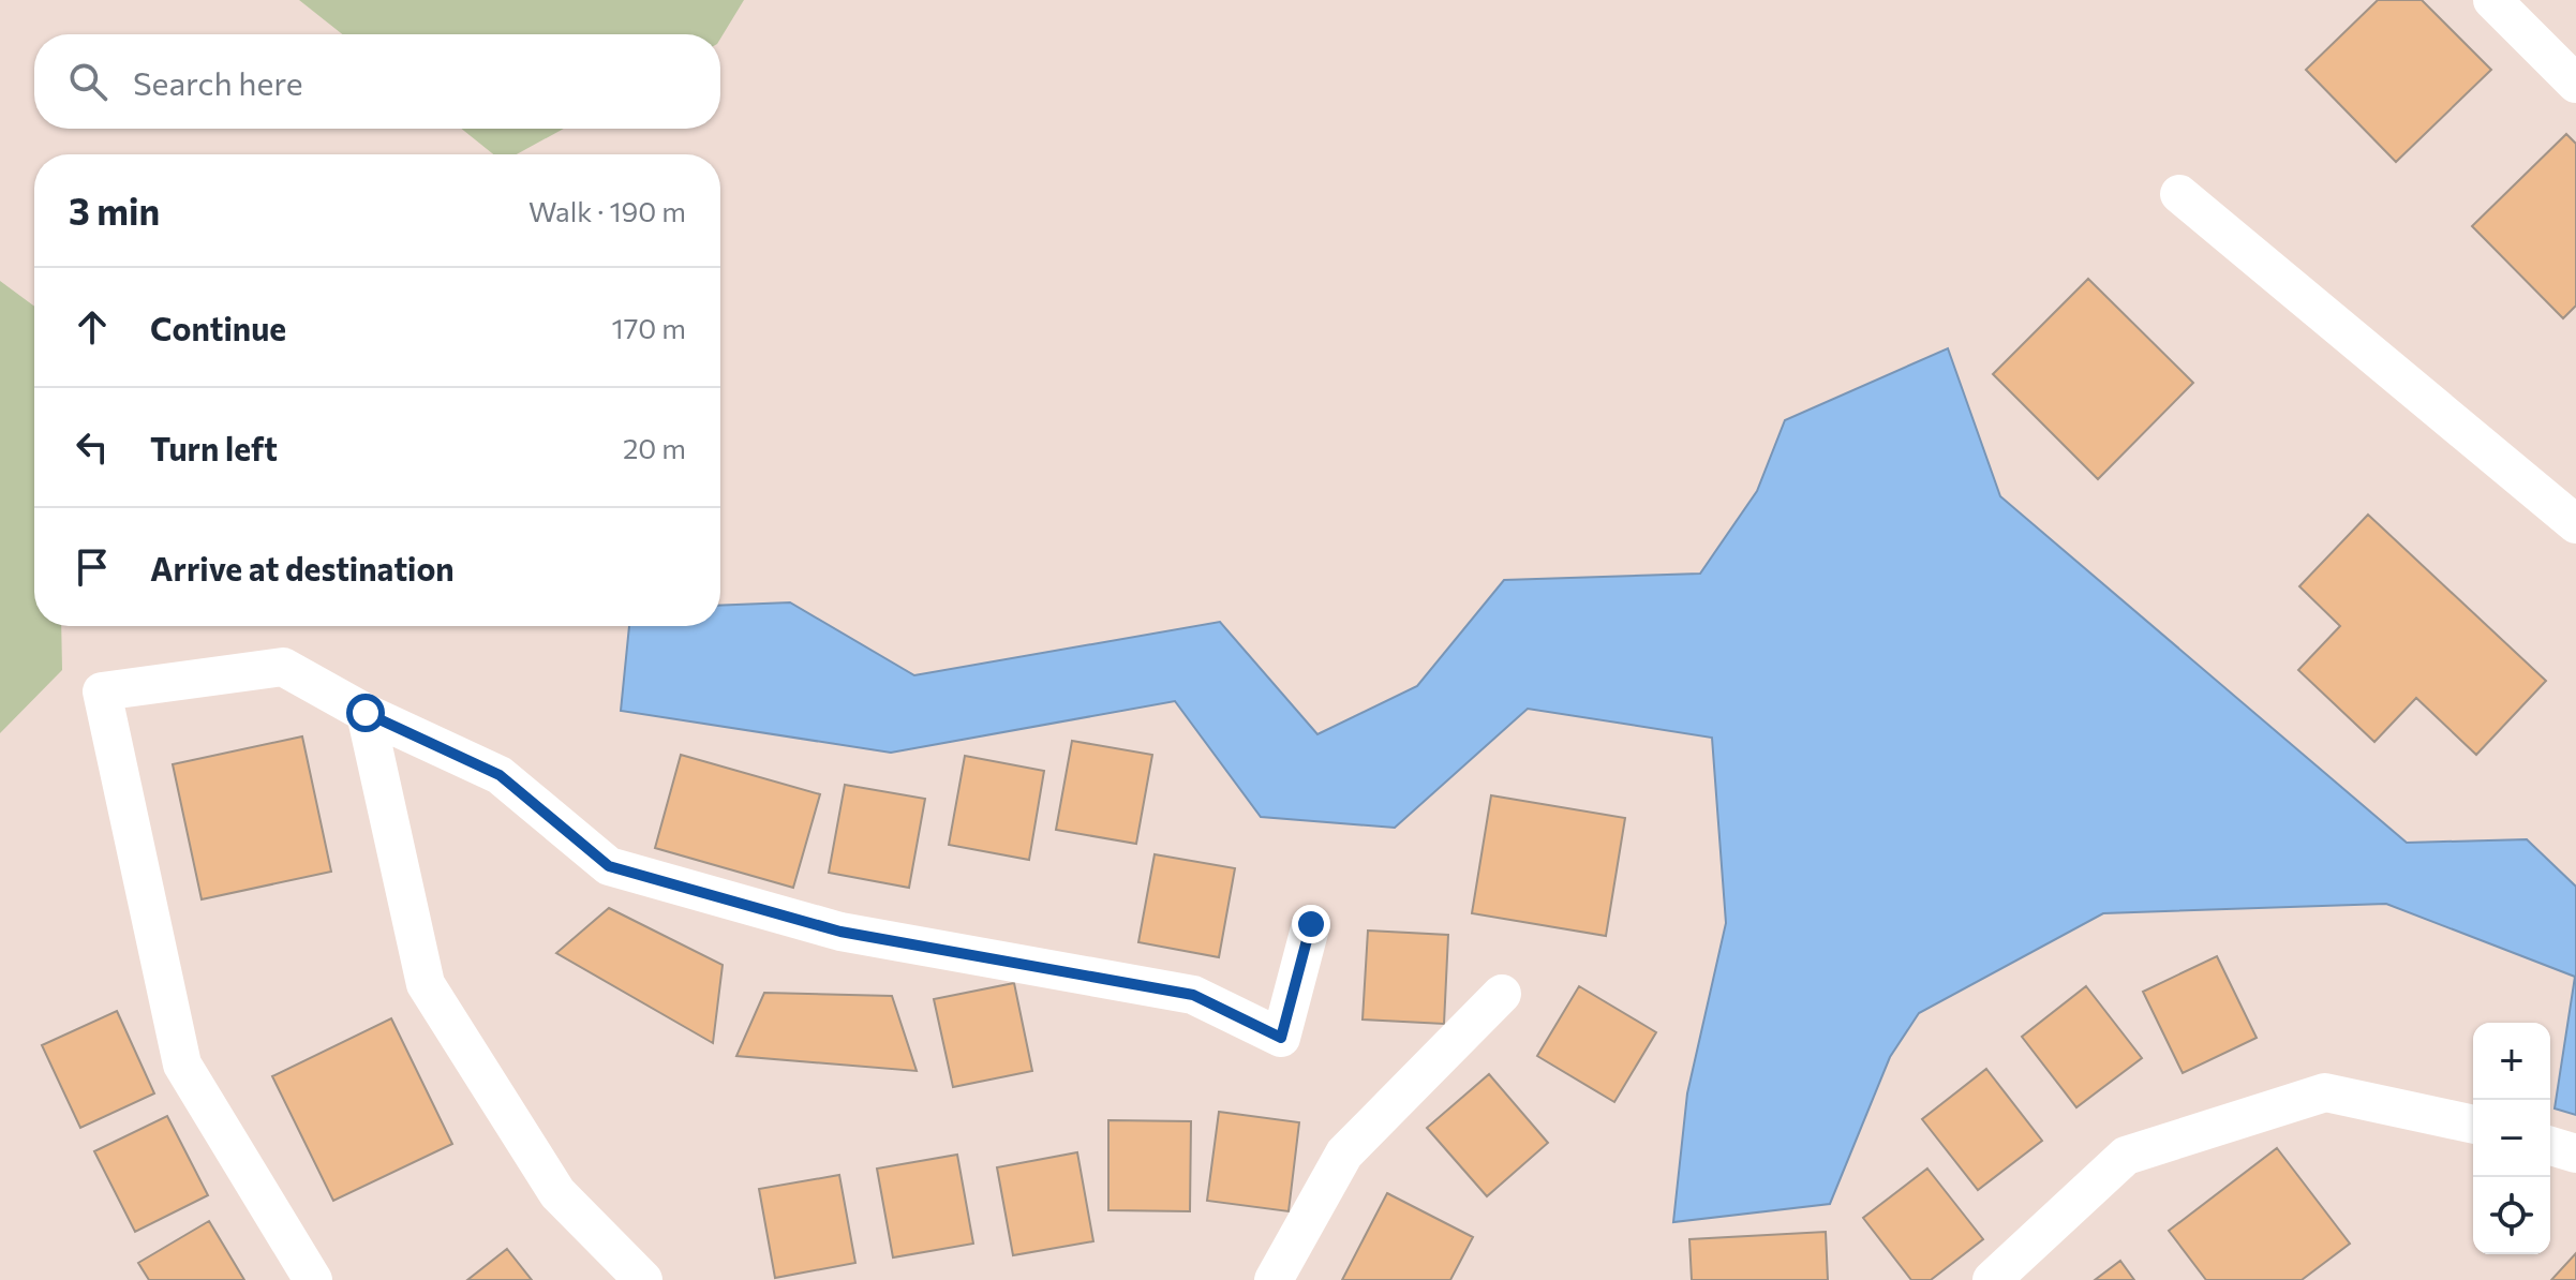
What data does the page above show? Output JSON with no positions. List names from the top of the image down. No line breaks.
{"page":{"search":"Search here","heading":["3 min","Walk · 190 m"],"list":[["Continue","170 m"],["Turn left","20 m"],"Arrive at destination"],"map_buttons":["+","−"]}}
